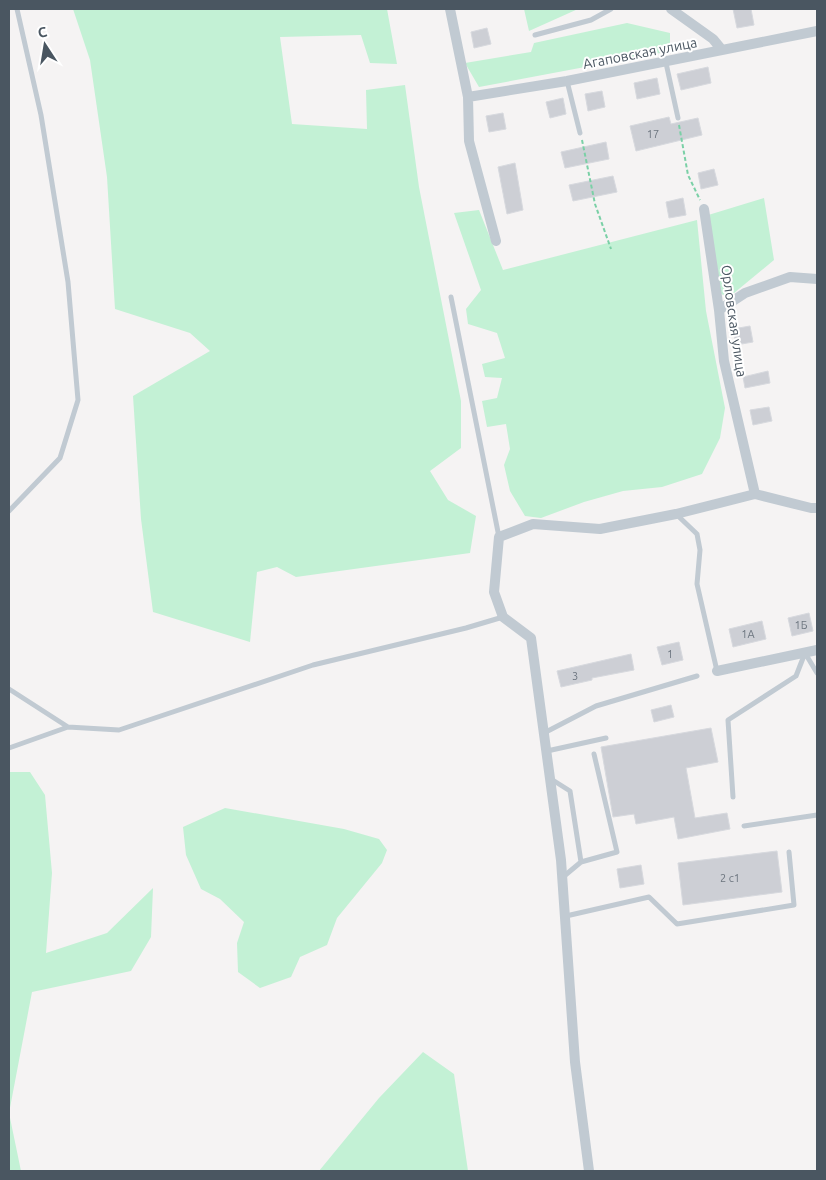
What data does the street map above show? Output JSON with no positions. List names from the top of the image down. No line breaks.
{"streets":{"street":["Агаповская улица","Орловская улица"]},"house_numbers":["17","1Б","1А","1","3","2 с1"],"north":"top"}
